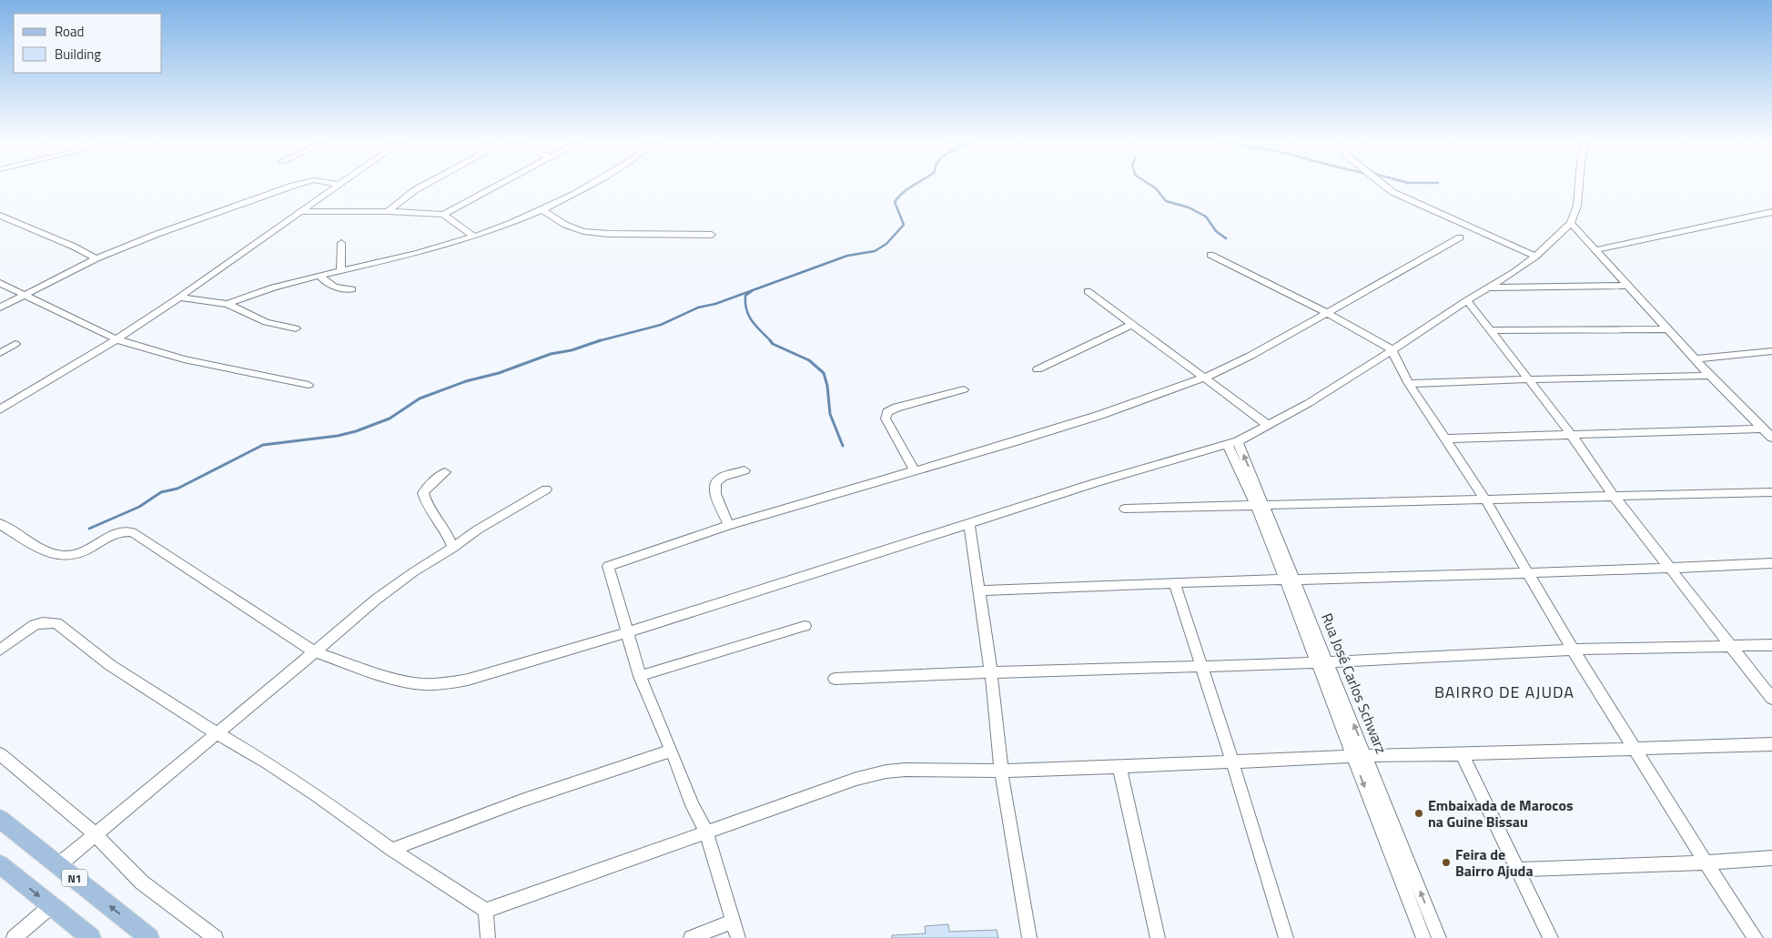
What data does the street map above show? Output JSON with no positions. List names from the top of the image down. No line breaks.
{"streets":{"main road":["N1"],"street":["Rua José Carlos Schwarz"]},"districts":["BAIRRO DE AJUDA"],"places":["Embaixada de Marocos na Guine Bissau","Feira de Bairro Ajuda"],"legend":["Road","Building"]}
